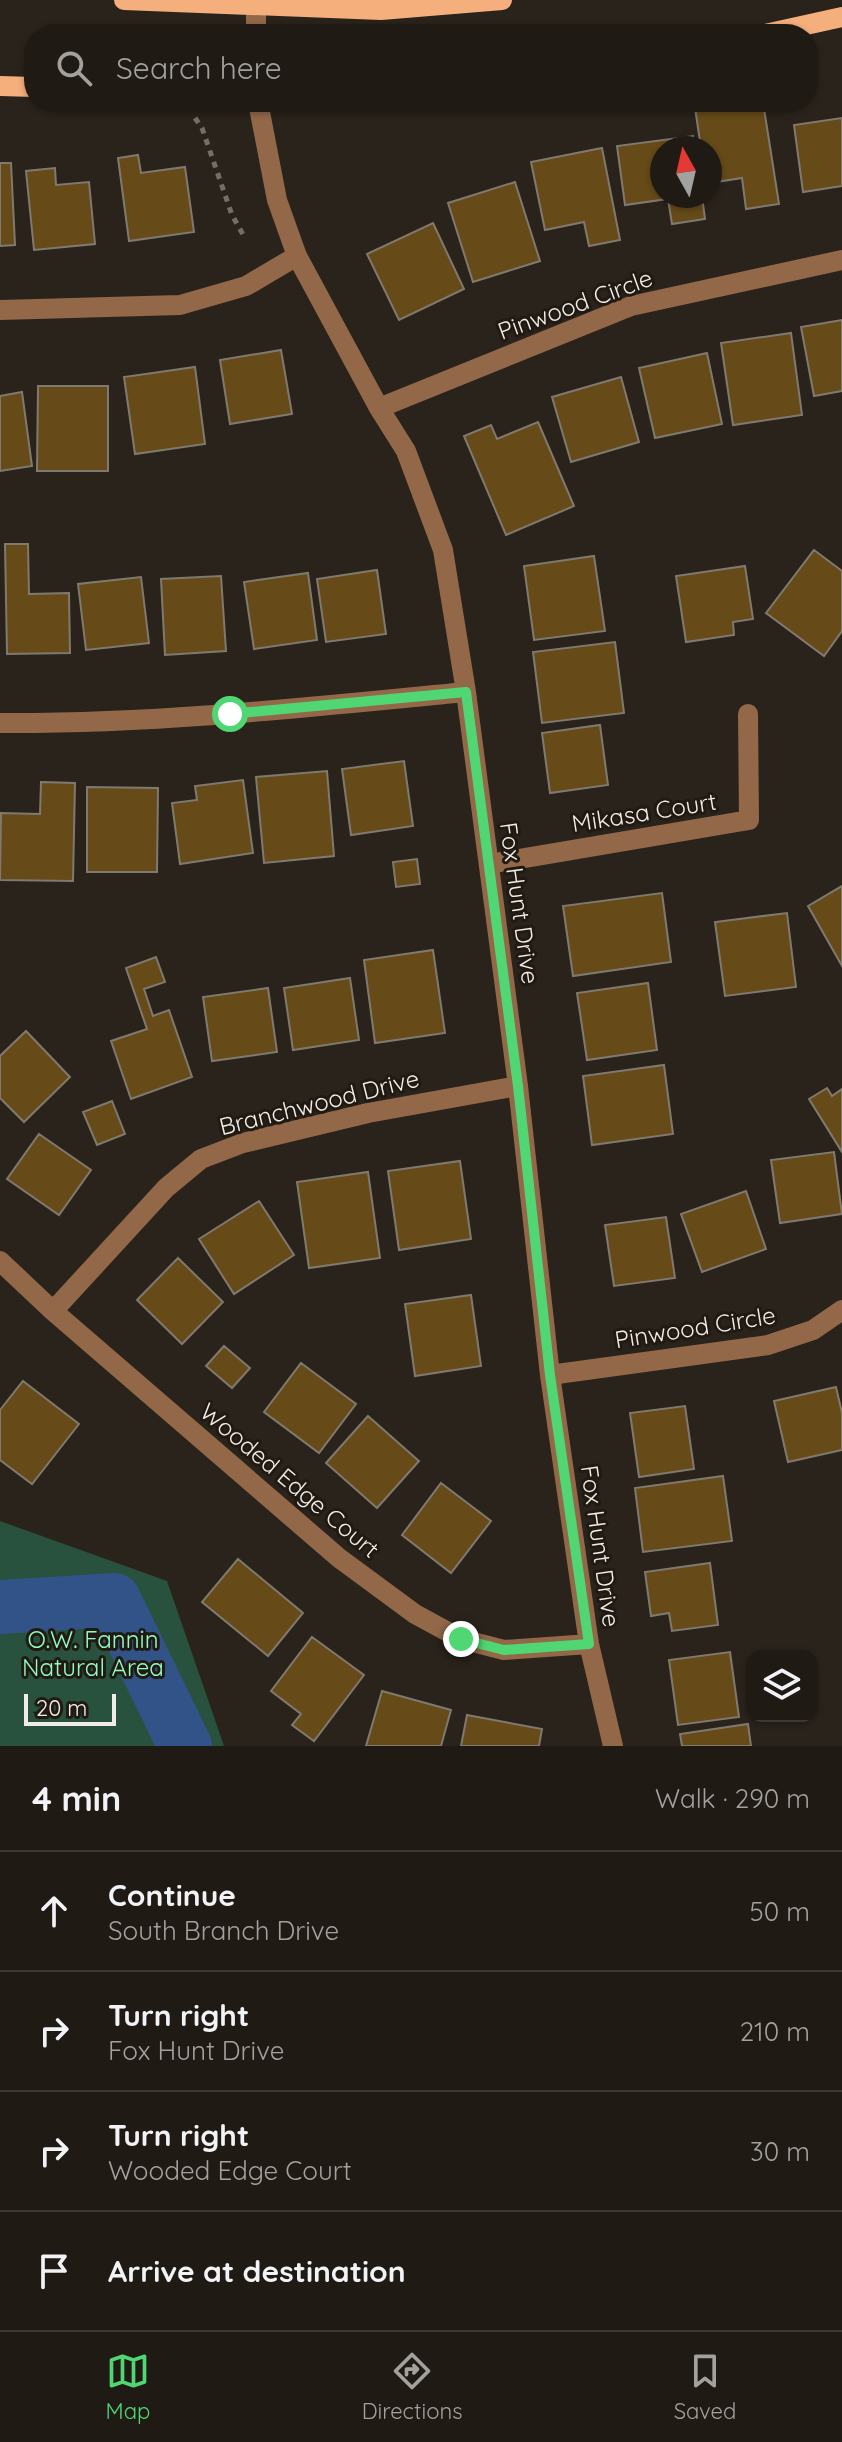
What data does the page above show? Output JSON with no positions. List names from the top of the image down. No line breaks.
{"streets":{"street":["Pinwood Circle","Mikasa Court","Fox Hunt Drive","Branchwood Drive","Wooded Edge Court"]},"crossings":[["Pinwood Circle","Fox Hunt Drive"],["Mikasa Court","Fox Hunt Drive"],["Fox Hunt Drive","Branchwood Drive"],["Fox Hunt Drive","Wooded Edge Court"],["Branchwood Drive","Wooded Edge Court"]],"parks":["O.W. Fannin Natural Area"],"scale_bar":"20 m","north":"top","page":{"search":"Search here","scale":"20 m","heading":["4 min","Walk · 290 m"],"list":[["Continue","South Branch Drive","50 m"],["Turn right","Fox Hunt Drive","210 m"],["Turn right","Wooded Edge Court","30 m"],"Arrive at destination"],"nav":["Map","Directions","Saved"]}}
